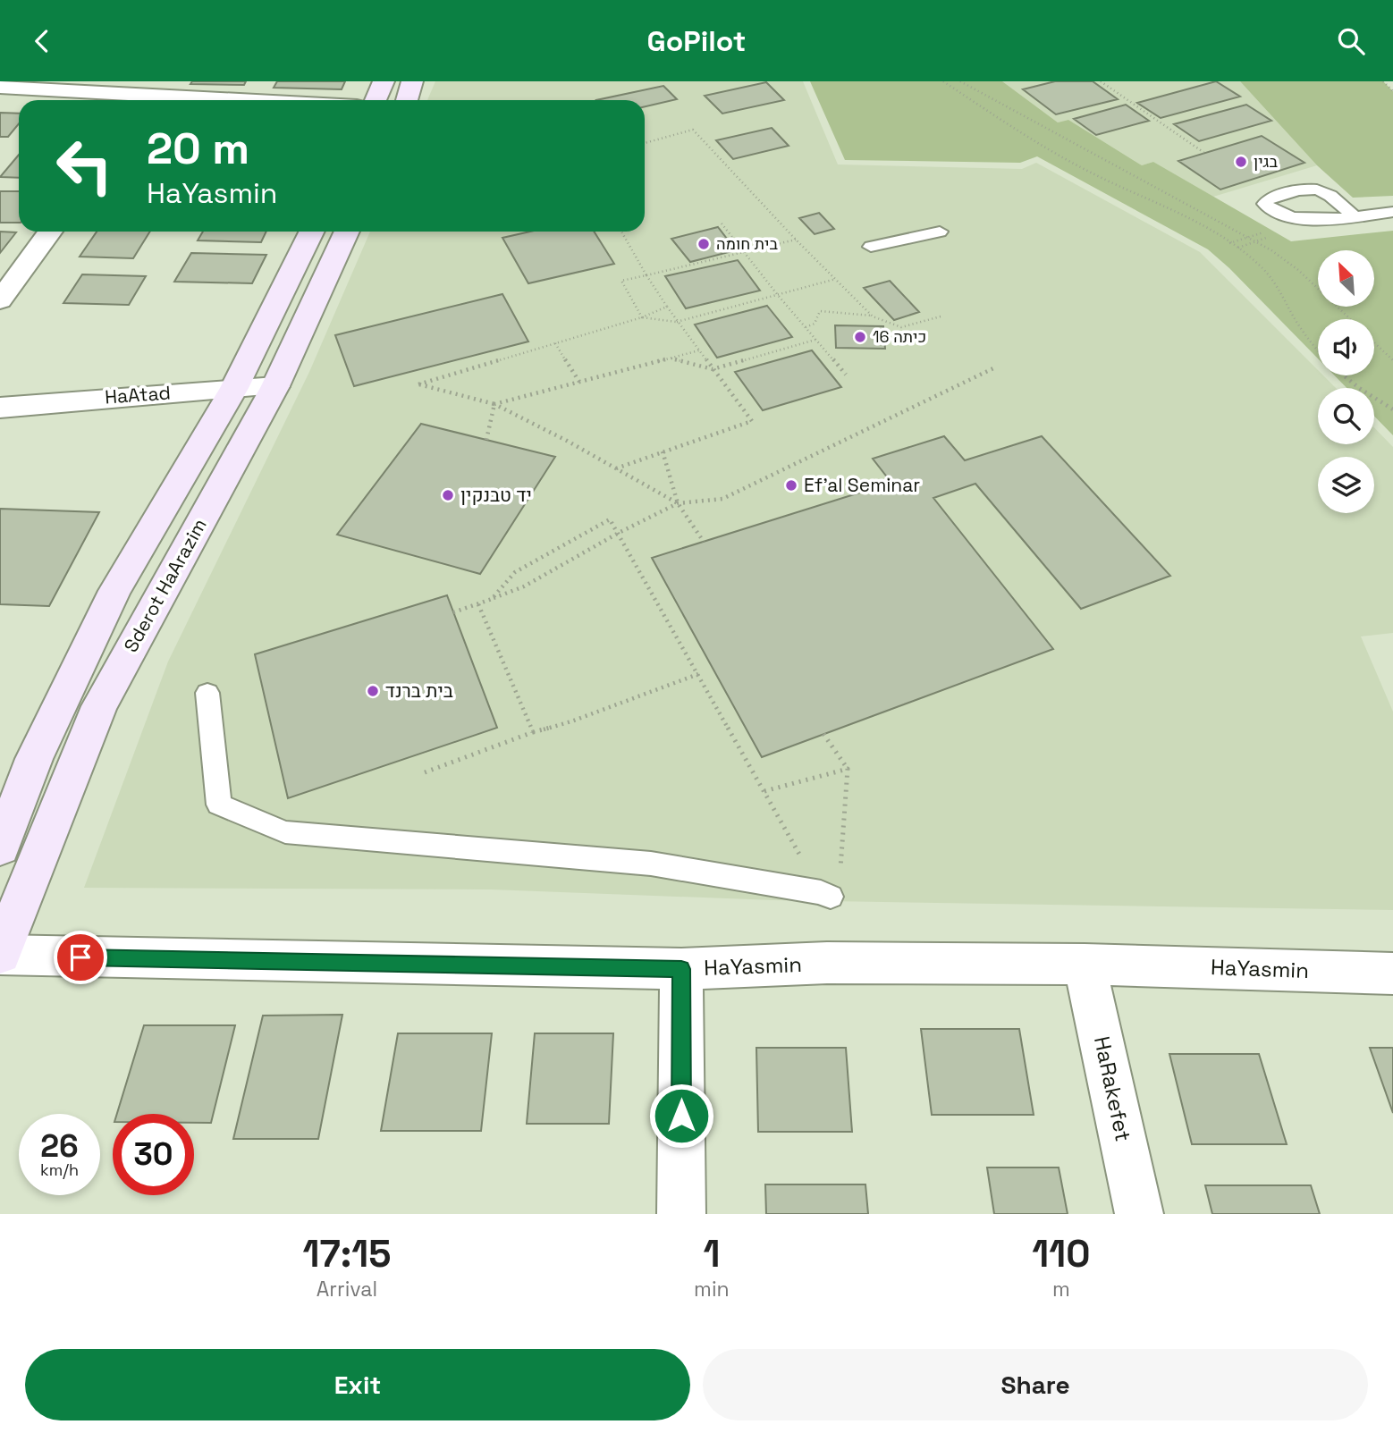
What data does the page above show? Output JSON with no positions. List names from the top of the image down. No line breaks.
{"streets":{"street":["HaAtad","Sderot HaArazim","HaYasmin","HaRakefet"]},"crossings":[["HaAtad","Sderot HaArazim"],["Sderot HaArazim","HaYasmin"],["HaYasmin","HaRakefet"]],"places":["בגין","בית חומה","כיתה 16","Ef'al Seminar","יד טבנקין","בית ברנד"],"north":"top left","page":{"header":"GoPilot","turn":["20 m","HaYasmin"],"speed":"26 km/h","limit":"30","eta":["17:15","Arrival","1","min","110","m"],"buttons":["Exit","Share"]}}
